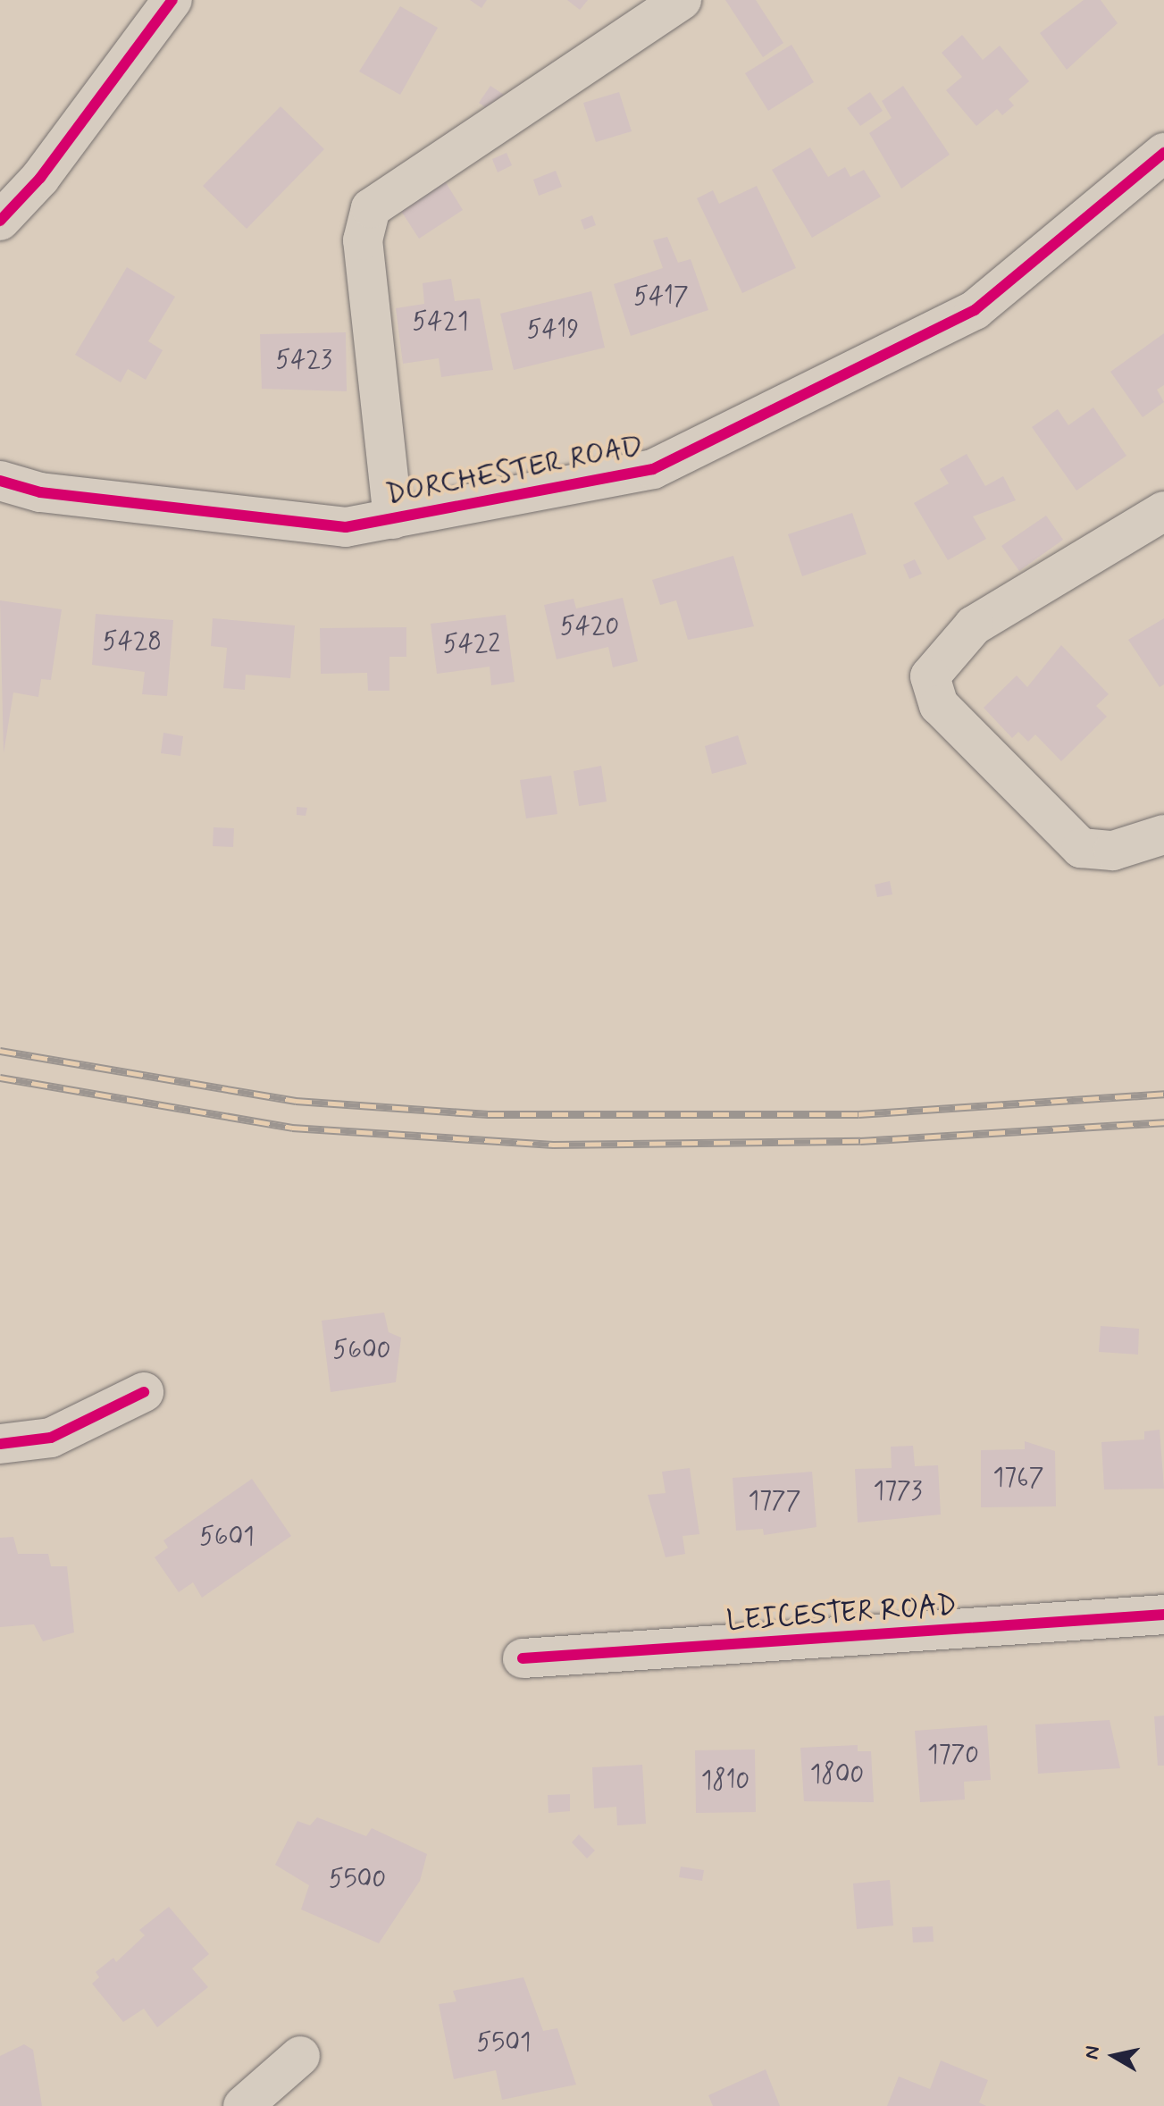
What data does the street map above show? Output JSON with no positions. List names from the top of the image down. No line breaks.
{"streets":{"street":["DORCHESTER ROAD","LEICESTER ROAD"]},"house_numbers":["5417","5421","5419","5423","5420","5428","5422","5600","1767","1773","1777","5601","1770","1800","1810","5500","5501"],"north":"left"}
